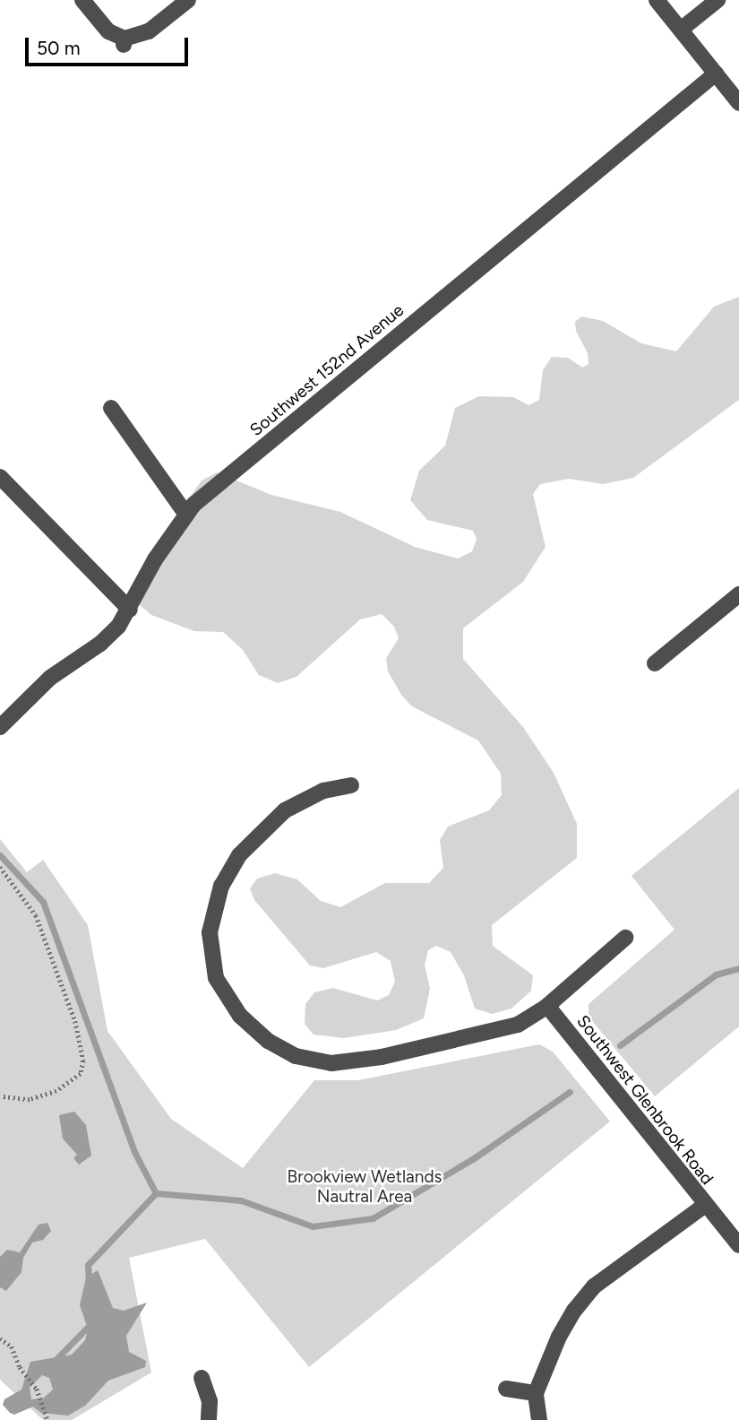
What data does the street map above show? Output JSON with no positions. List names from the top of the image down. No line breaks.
{"streets":{"street":["Southwest 152nd Avenue","Southwest Glenbrook Road"]},"parks":["Brookview Wetlands Nautral Area"],"scale_bar":"50 m"}
